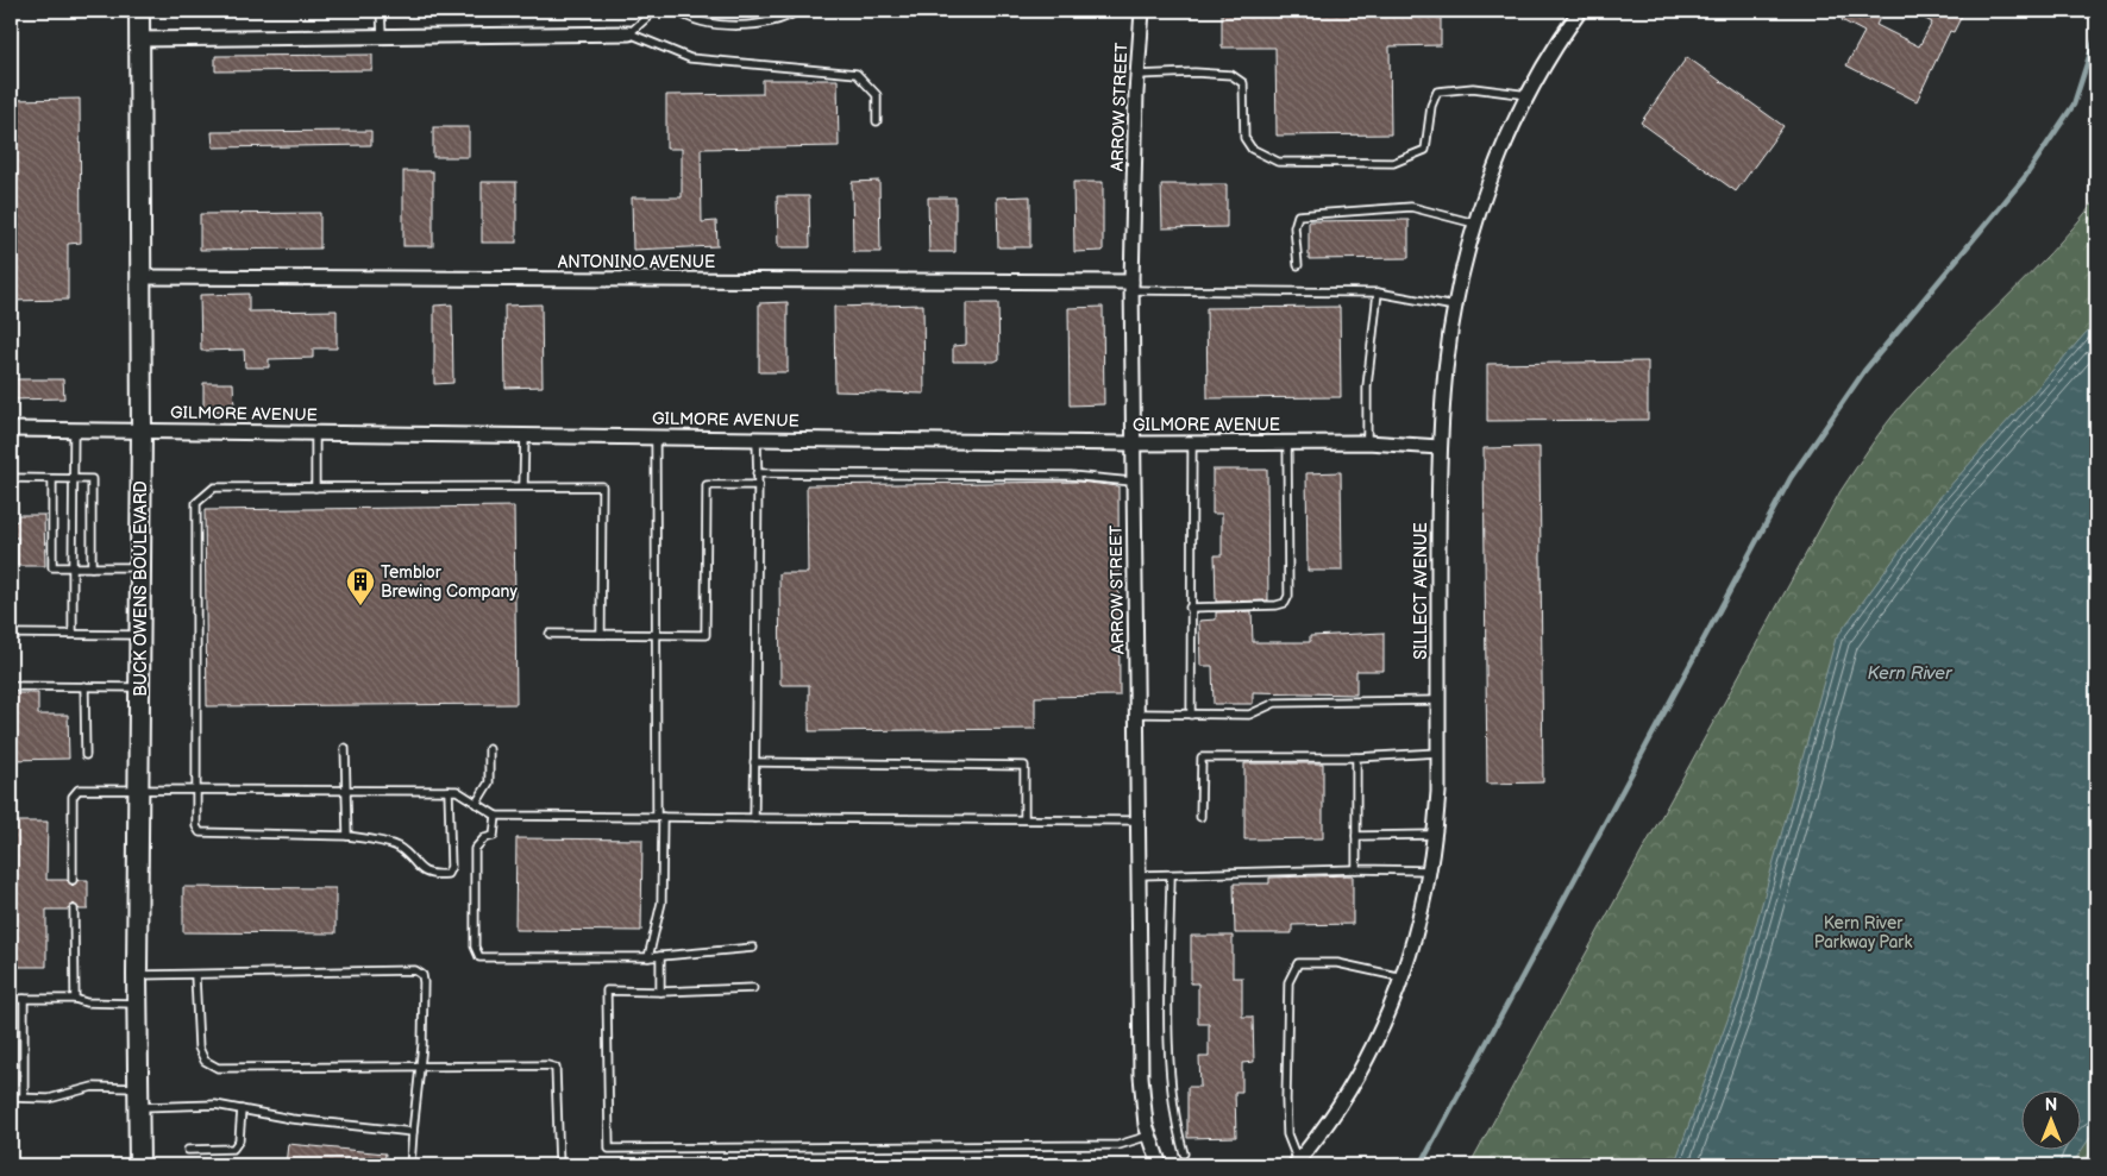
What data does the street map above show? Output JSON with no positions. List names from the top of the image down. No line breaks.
{"streets":{"main road":["BUCK OWENS BOULEVARD"],"street":["ARROW STREET","ANTONINO AVENUE","GILMORE AVENUE","SILLECT AVENUE"]},"crossings":[["ARROW STREET","ANTONINO AVENUE"],["ARROW STREET","GILMORE AVENUE"],["ANTONINO AVENUE","BUCK OWENS BOULEVARD"],["GILMORE AVENUE","BUCK OWENS BOULEVARD"],["GILMORE AVENUE","SILLECT AVENUE"]],"water":["Kern River"],"parks":["Kern River Parkway Park"],"places":{"building":["Temblor Brewing Company"]},"north":"top"}
